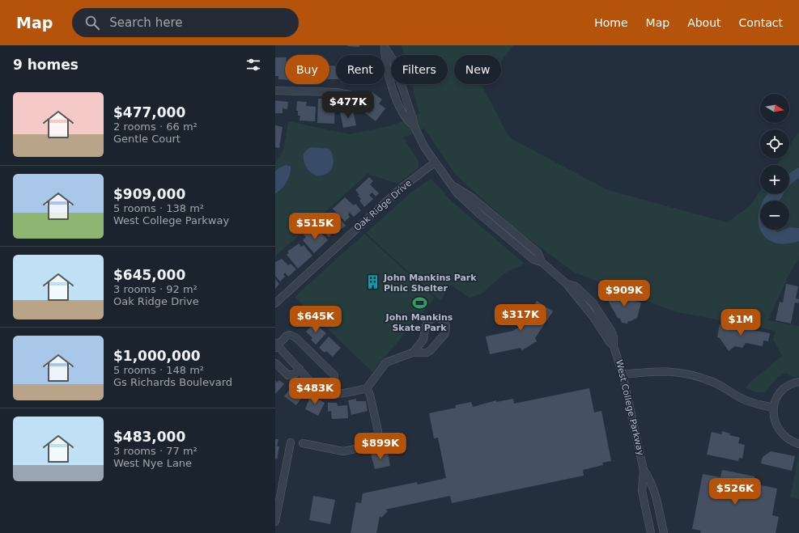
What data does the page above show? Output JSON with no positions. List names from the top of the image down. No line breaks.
{"streets":{"street":["Oak Ridge Drive","West College Parkway"]},"crossings":[["Oak Ridge Drive","West College Parkway"]],"places":{"building":["John Mankins Park Pinic Shelter"],"sports":["John Mankins Skate Park"]},"north":"right","page":{"header":"Map","search":"Search here","nav":["Home","Map","About","Contact"],"heading":"9 homes","chip":["Buy","Rent","Filters","New"],"list":[{"name":"$477,000","note":"2 rooms · 66 m² · Gentle Court"},{"name":"$909,000","note":"5 rooms · 138 m² · West College Parkway"},{"name":"$645,000","note":"3 rooms · 92 m² · Oak Ridge Drive"},{"name":"$1,000,000","note":"5 rooms · 148 m² · Gs Richards Boulevard"},{"name":"$483,000","note":"3 rooms · 77 m² · West Nye Lane"}],"price":["$477K","$515K","$909K","$317K","$645K","$1M","$483K","$899K","$526K"],"map_buttons":["+","−"]}}
